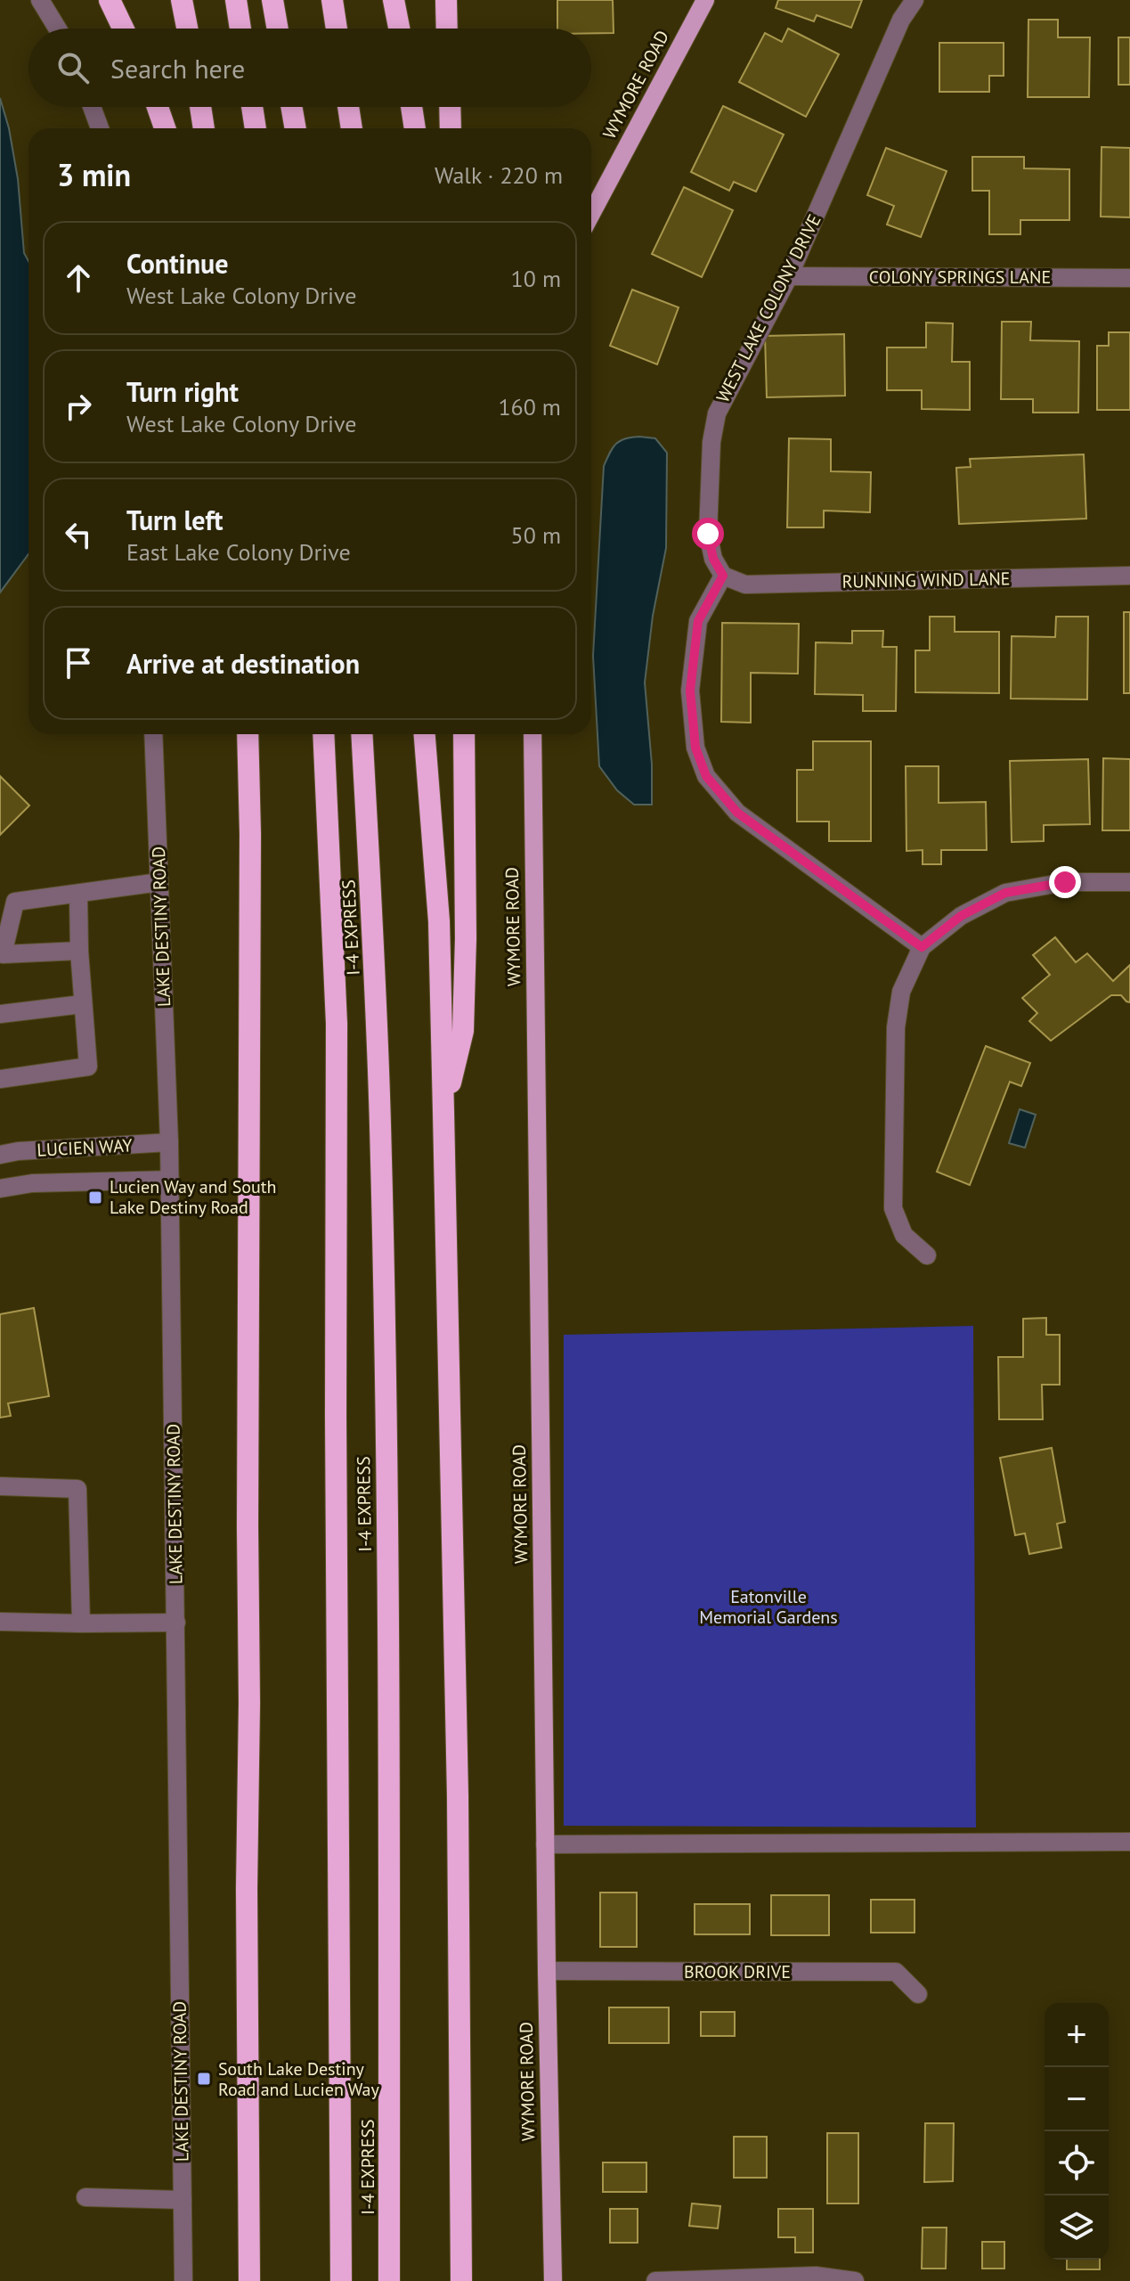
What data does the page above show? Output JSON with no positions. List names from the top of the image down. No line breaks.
{"streets":{"highway":["I-4 EXPRESS"],"main road":["WYMORE ROAD"],"street":["COLONY SPRINGS LANE","WEST LAKE COLONY DRIVE","RUNNING WIND LANE","LAKE DESTINY ROAD","LUCIEN WAY","BROOK DRIVE"]},"crossings":[["WYMORE ROAD","BROOK DRIVE"],["COLONY SPRINGS LANE","WEST LAKE COLONY DRIVE"],["WEST LAKE COLONY DRIVE","RUNNING WIND LANE"],["LAKE DESTINY ROAD","LUCIEN WAY"]],"parks":["Eatonville Memorial Gardens"],"places":{"transit":["Lucien Way and South Lake Destiny Road","South Lake Destiny Road and Lucien Way"]},"page":{"search":"Search here","heading":["3 min","Walk · 220 m"],"list":[["Continue","West Lake Colony Drive","10 m"],["Turn right","West Lake Colony Drive","160 m"],["Turn left","East Lake Colony Drive","50 m"],"Arrive at destination"],"map_buttons":["+","−"]}}
